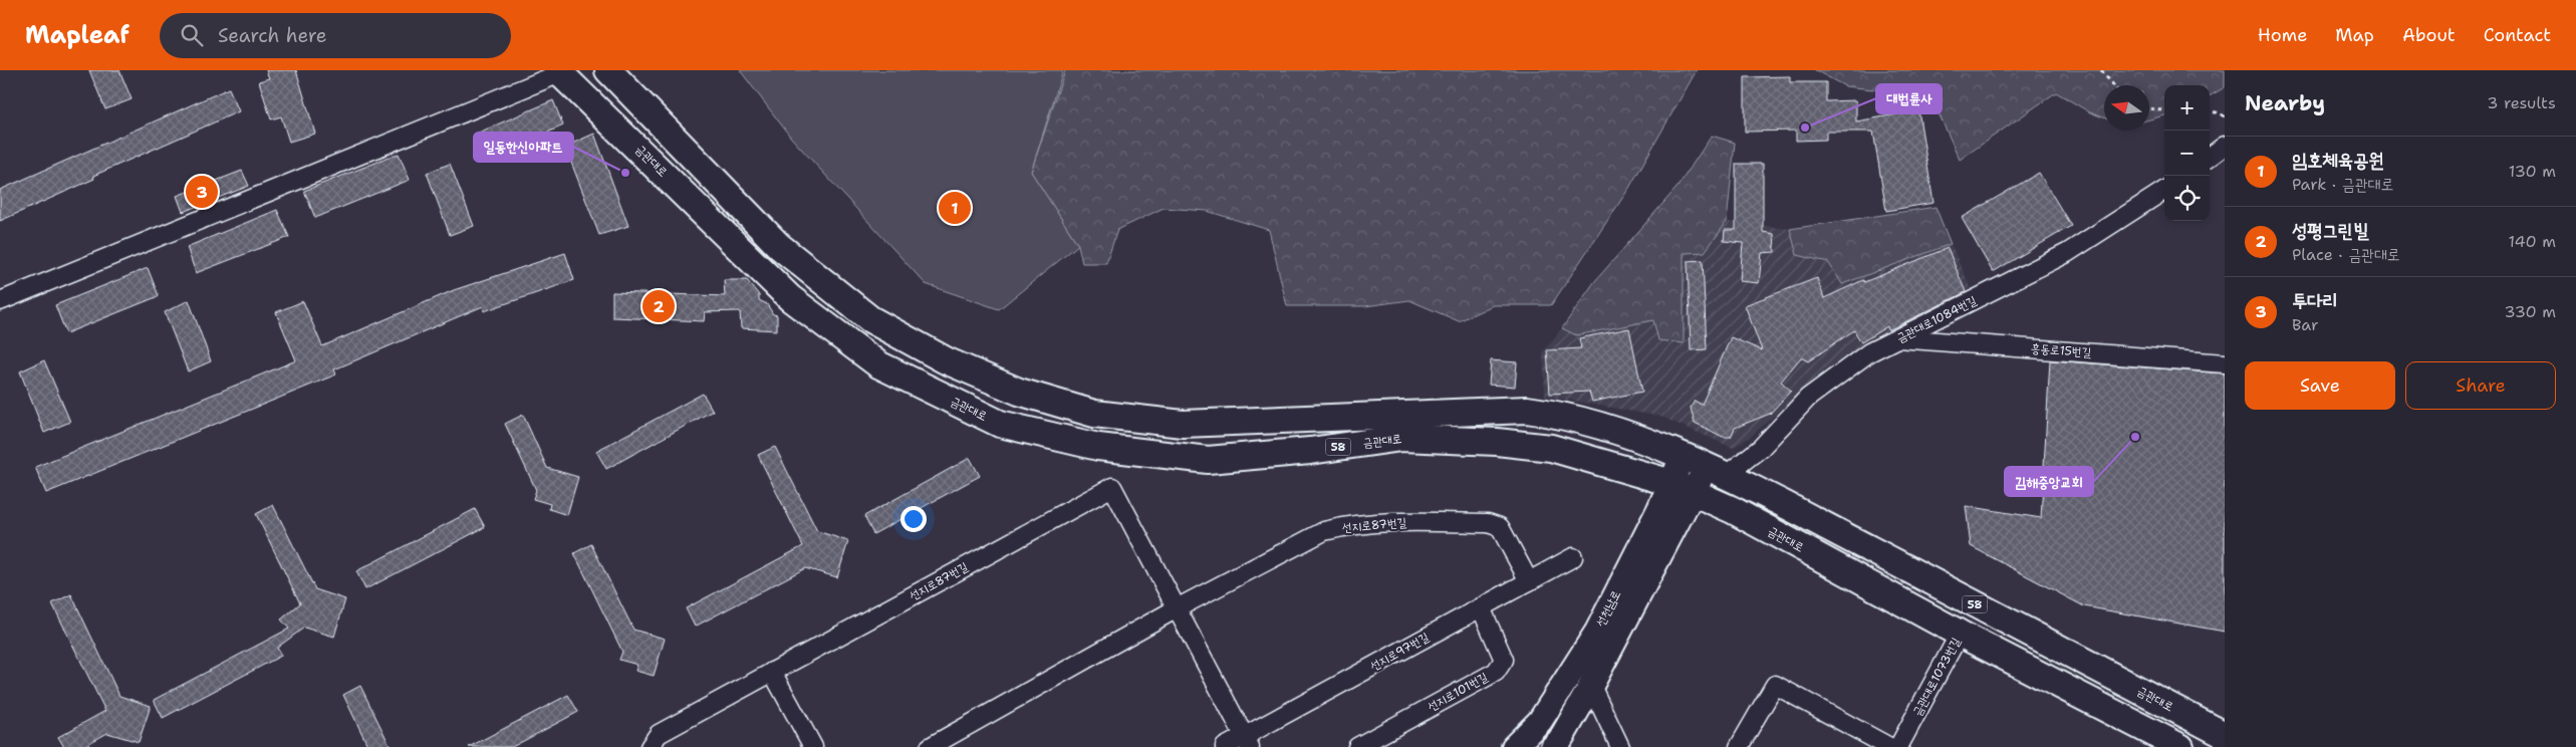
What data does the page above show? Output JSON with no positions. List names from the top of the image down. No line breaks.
{"streets":{"main road":["금관대로","58","선천남로"],"street":["금관대로1084번길","흥동로15번길","선지로87번길","선지로97번길","금관대로1073번길","선지로101번길"]},"crossings":[["금관대로","금관대로1084번길"],["금관대로","선천남로"],["금관대로","금관대로1073번길"],["금관대로1084번길","흥동로15번길"],["금관대로1084번길","선천남로"],["선지로87번길","선지로97번길"],["선지로97번길","선지로101번길"]],"places":["대법륜사","일동한신아파트","김해중앙교회"],"north":"left","page":{"header":"Mapleaf","search":"Search here","nav":["Home","Map","About","Contact"],"heading":["Nearby","3 results"],"map_buttons":["+","−"],"list":[{"mark":"1","name":"임호체육공원","note":"Park · 금관대로","value":"130 m"},{"mark":"2","name":"성평그린빌","note":"Place · 금관대로","value":"140 m"},{"mark":"3","name":"투다리","note":"Bar","value":"330 m"}],"pins":["3","1","2"],"buttons":["Save","Share"]}}
